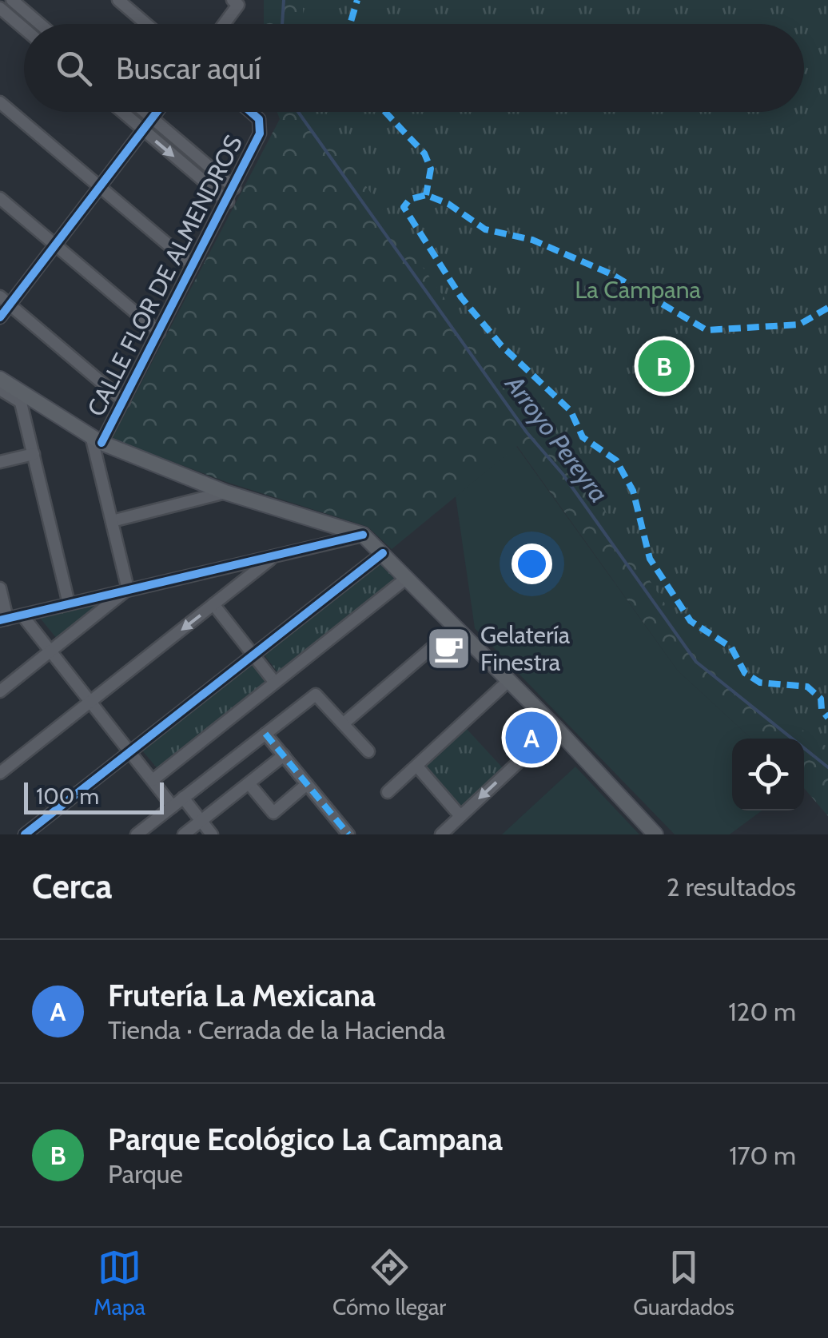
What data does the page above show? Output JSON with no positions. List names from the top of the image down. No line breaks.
{"streets":{"street":["CALLE FLOR DE ALMENDROS"]},"water":["Arroyo Pereyra"],"parks":["La Campana"],"places":{"cafe":["Gelatería Finestra"]},"scale_bar":"100 m","page":{"search":"Buscar aquí","pins":["B","A"],"scale":"100 m","heading":["Cerca","2 resultados"],"list":[{"mark":"A","name":"Frutería La Mexicana","note":"Tienda · Cerrada de la Hacienda","value":"120 m"},{"mark":"B","name":"Parque Ecológico La Campana","note":"Parque","value":"170 m"}],"nav":["Mapa","Cómo llegar","Guardados"]}}
